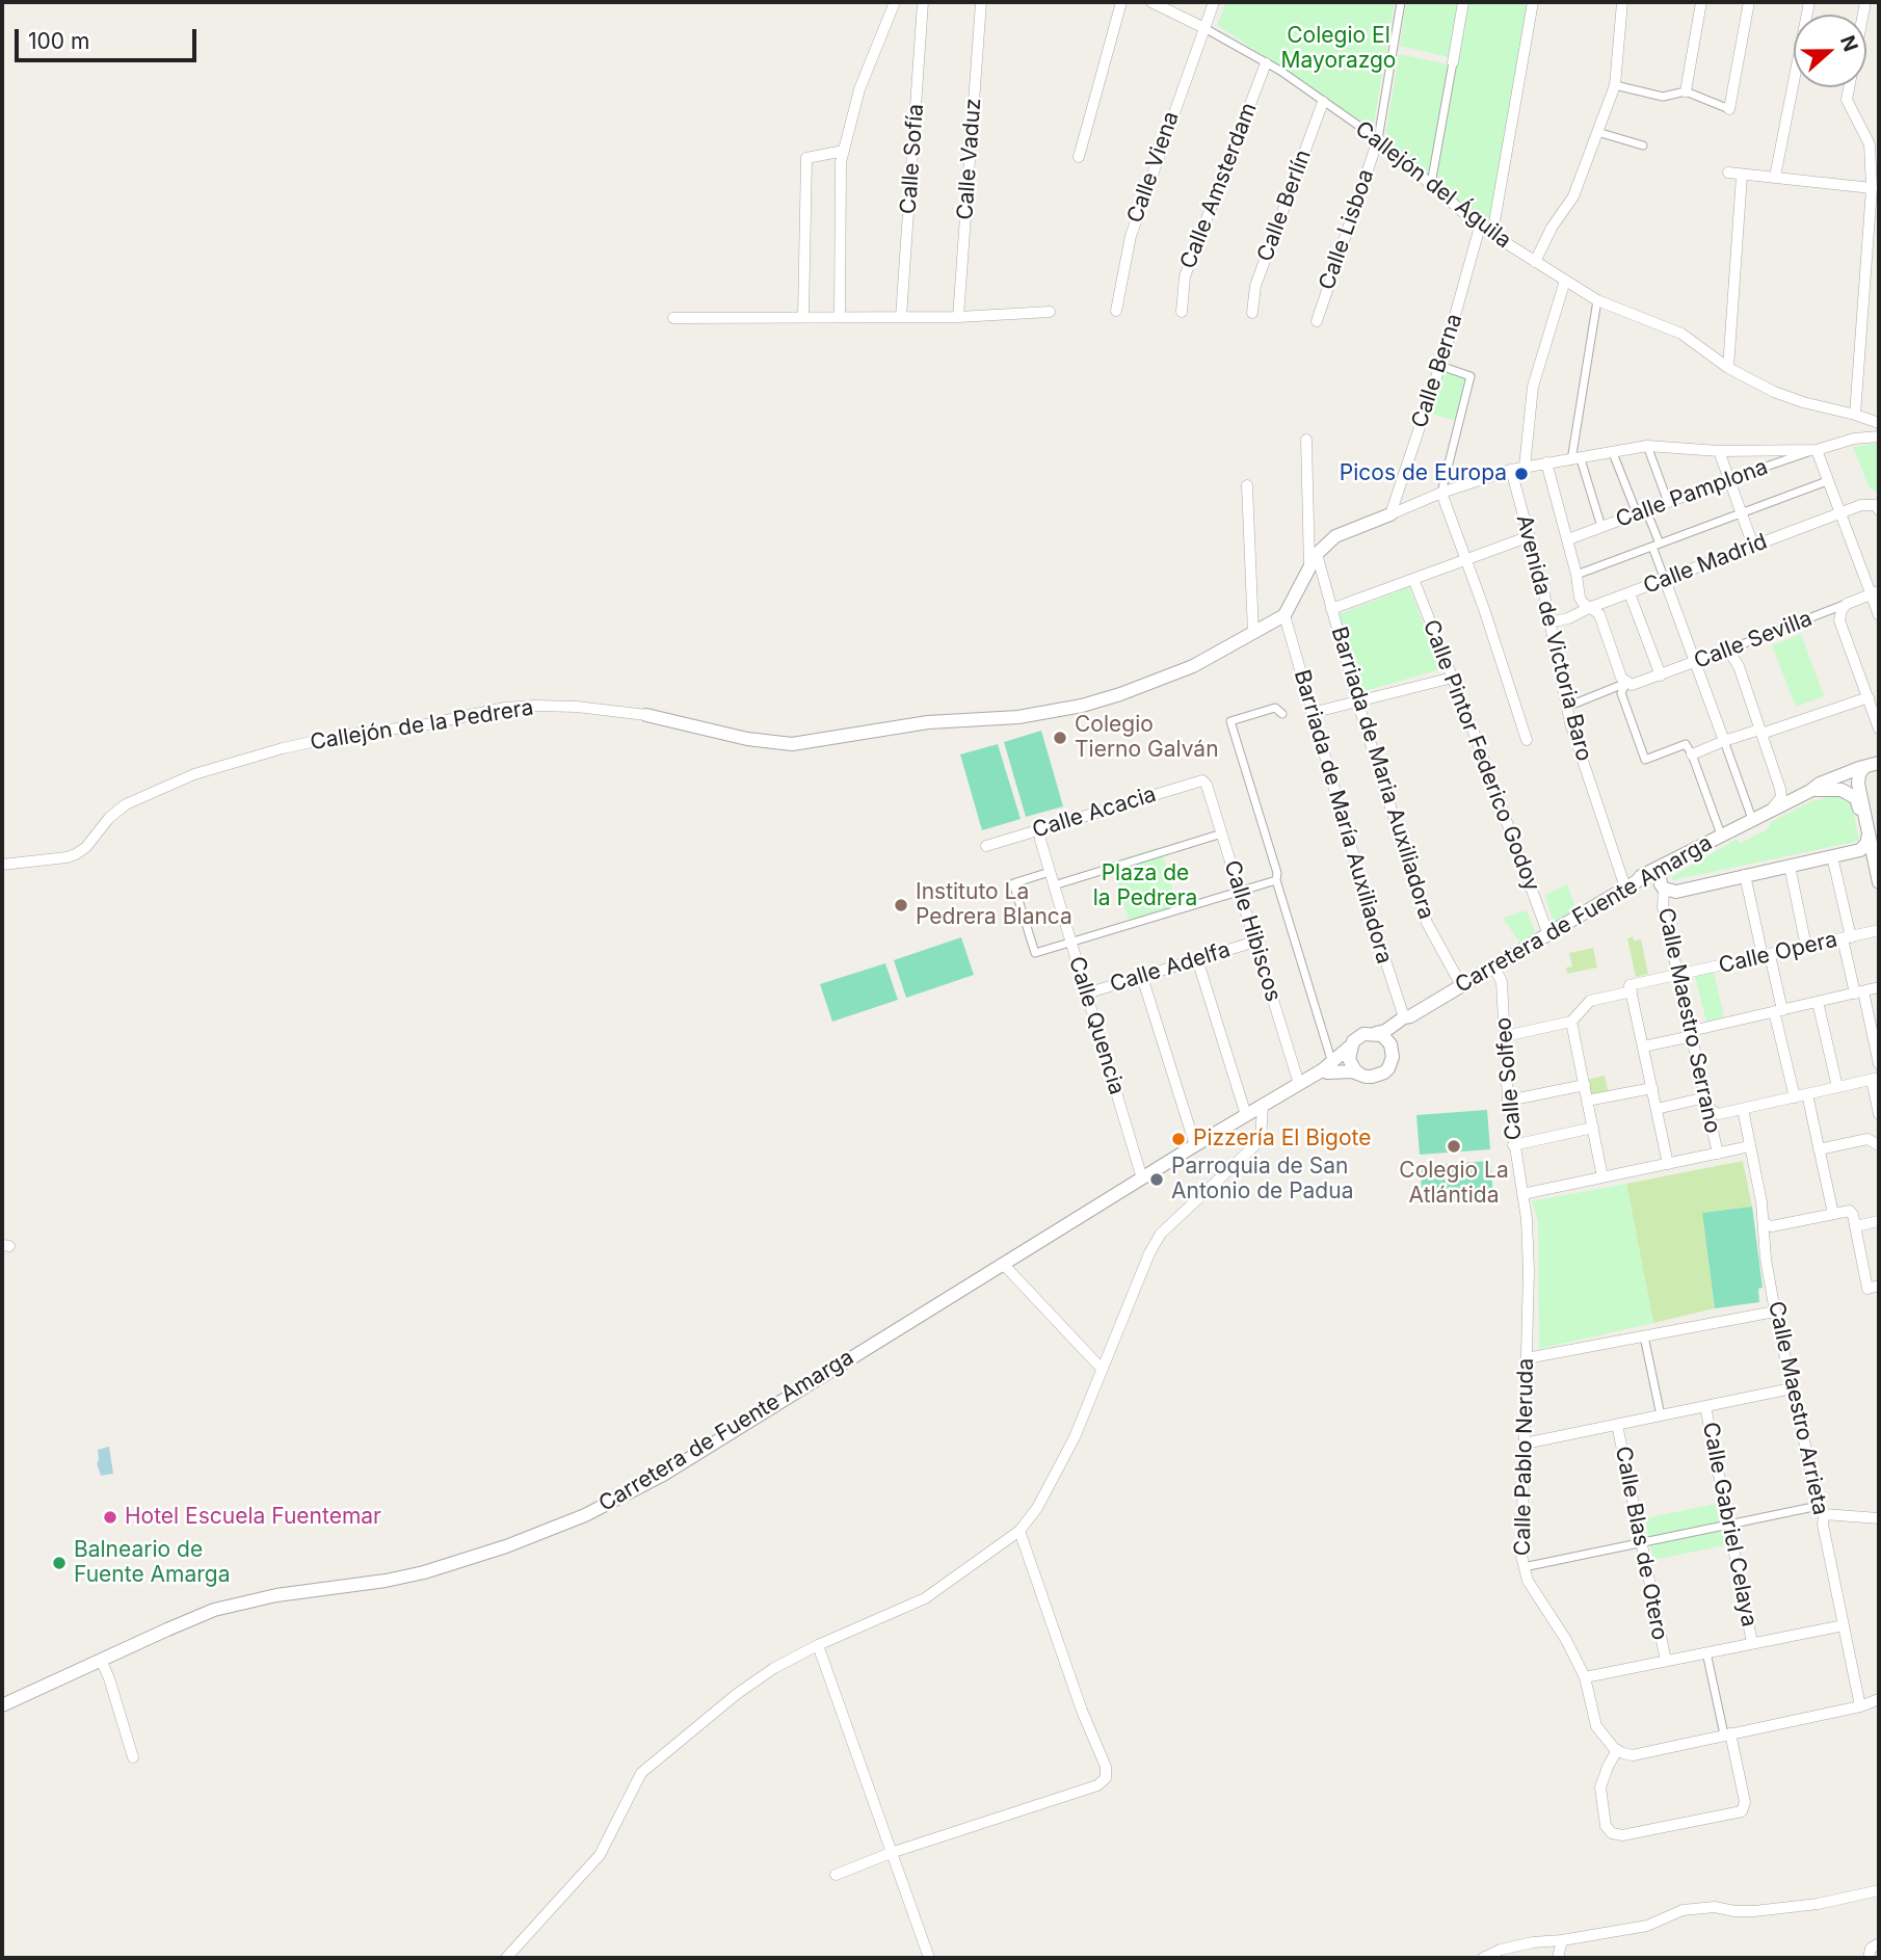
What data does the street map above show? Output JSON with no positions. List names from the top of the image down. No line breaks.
{"streets":{"street":["Calle Sofía","Calle Vaduz","Calle Viena","Callejón del Águila","Calle Amsterdam","Calle Berlín","Calle Lisboa","Calle Berna","Calle Pamplona","Calle Madrid","Avenida de Victoria Baro","Calle Sevilla","Callejón de la Pedrera","Calle Pintor Federico Godoy","Barriada de Maria Auxiliadora","Calle Acacia","Barriada de María Auxiliadora","Carretera de Fuente Amarga","Calle Hibiscos","Calle Opera","Calle Adelfa","Calle Maestro Serrano","Calle Quencia","Calle Solfeo","Calle Maestro Arrieta","Calle Pablo Neruda","Calle Gabriel Celaya","Calle Blas de Otero"]},"crossings":[["Calle Viena","Callejón del Águila"],["Callejón del Águila","Calle Amsterdam"],["Callejón del Águila","Calle Berlín"],["Callejón del Águila","Calle Lisboa"],["Callejón del Águila","Calle Berna"],["Calle Madrid","Avenida de Victoria Baro"],["Avenida de Victoria Baro","Carretera de Fuente Amarga"],["Callejón de la Pedrera","Barriada de María Auxiliadora"],["Calle Pintor Federico Godoy","Carretera de Fuente Amarga"],["Barriada de Maria Auxiliadora","Carretera de Fuente Amarga"],["Calle Acacia","Calle Hibiscos"],["Calle Acacia","Calle Quencia"],["Barriada de María Auxiliadora","Carretera de Fuente Amarga"],["Carretera de Fuente Amarga","Calle Hibiscos"],["Carretera de Fuente Amarga","Calle Quencia"],["Carretera de Fuente Amarga","Calle Solfeo"],["Calle Hibiscos","Calle Adelfa"],["Calle Opera","Calle Maestro Serrano"],["Calle Adelfa","Calle Quencia"],["Calle Solfeo","Calle Pablo Neruda"]],"parks":["Colegio El Mayorazgo","Plaza de la Pedrera"],"places":["Picos de Europa","Colegio Tierno Galván","Instituto La Pedrera Blanca","Pizzería El Bigote","Colegio La Atlántida","Parroquia de San Antonio de Padua","Hotel Escuela Fuentemar","Balneario de Fuente Amarga"],"scale_bar":"100 m","north":"right"}
